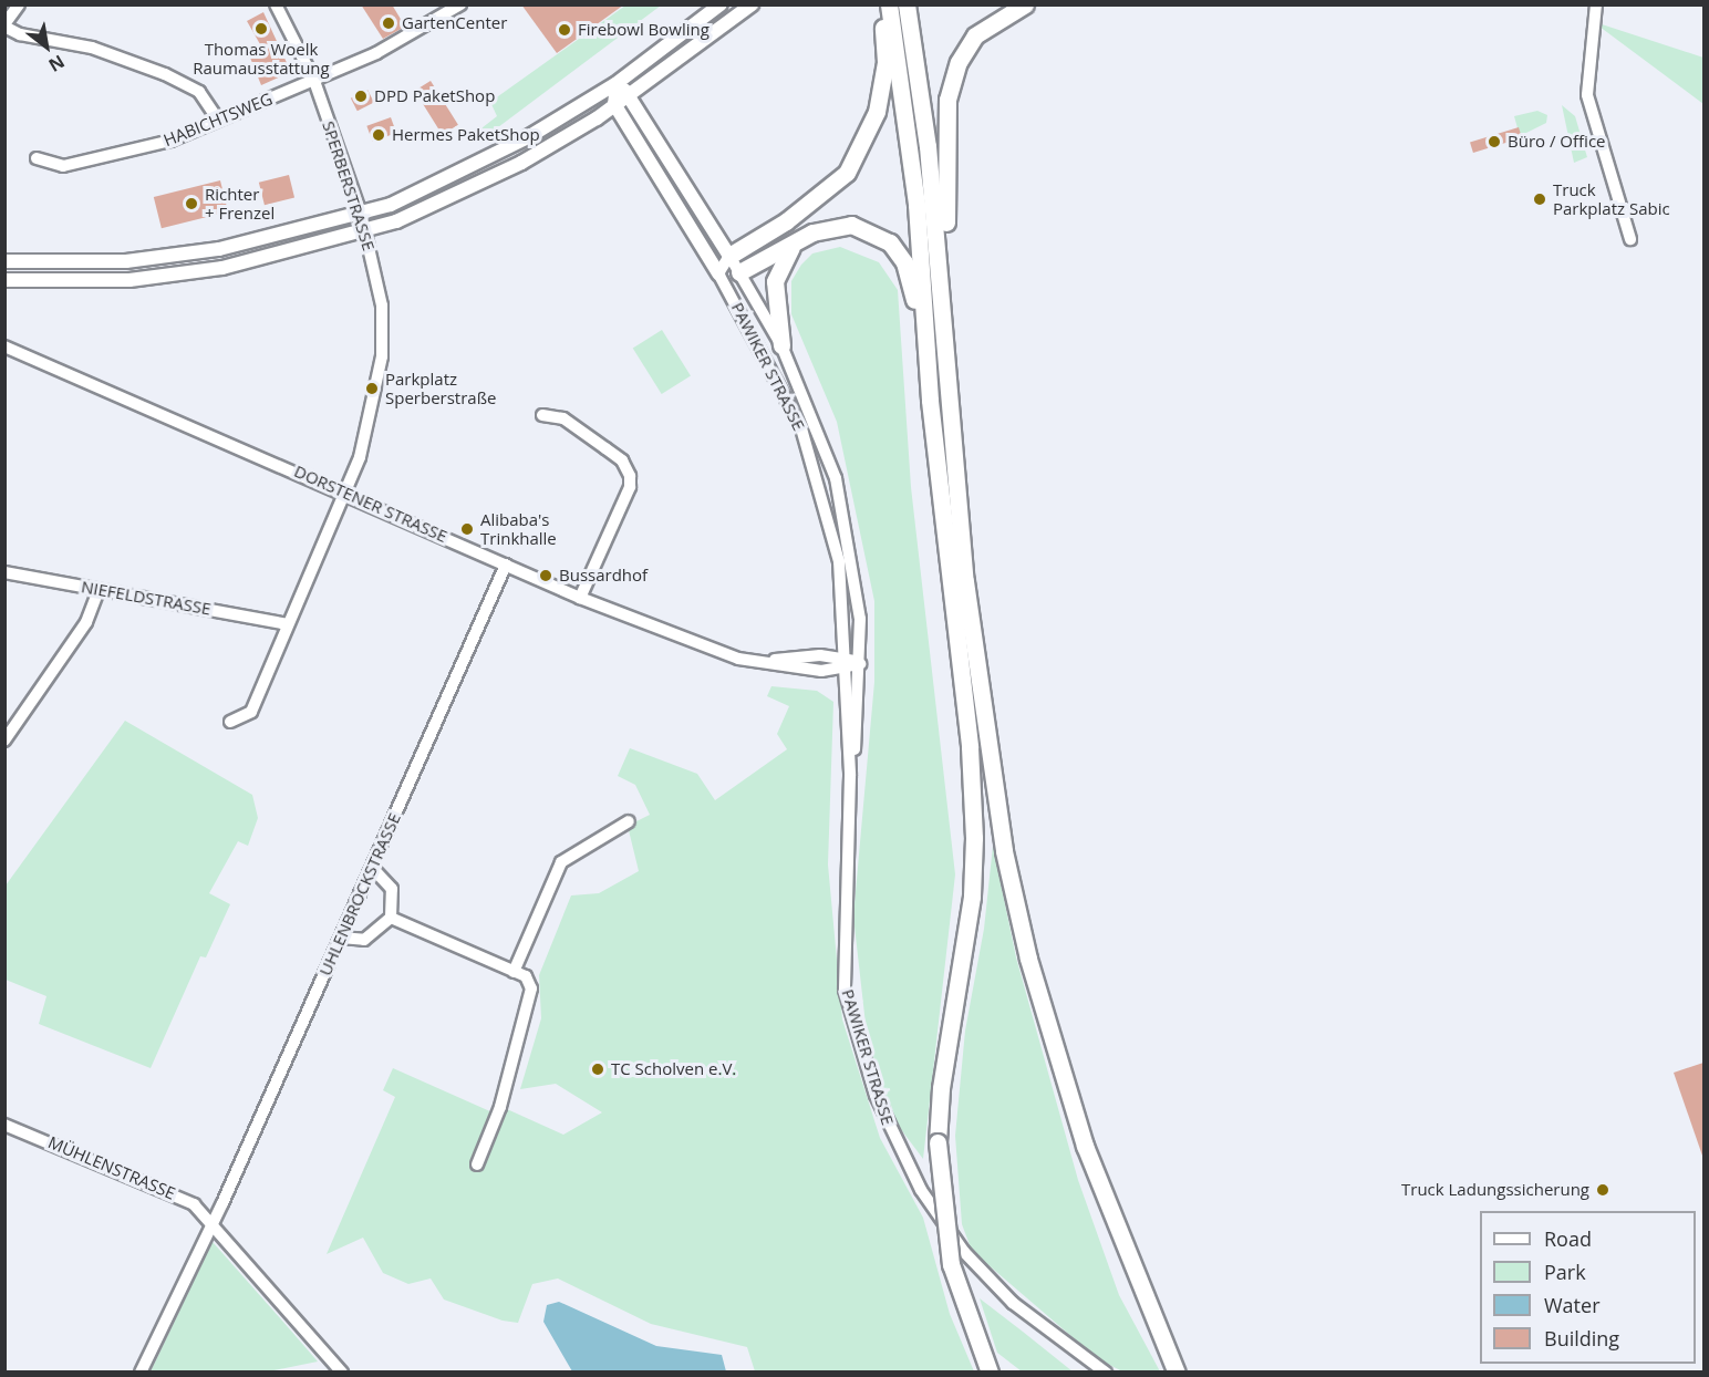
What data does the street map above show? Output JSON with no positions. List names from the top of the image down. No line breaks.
{"streets":{"main road":["PAWIKER STRASSE"],"street":["HABICHTSWEG","SPERBERSTRASSE","DORSTENER STRASSE","NIEFELDSTRASSE","UHLENBROCKSTRASSE","MÜHLENSTRASSE"]},"crossings":[["HABICHTSWEG","SPERBERSTRASSE"],["SPERBERSTRASSE","DORSTENER STRASSE"],["PAWIKER STRASSE","DORSTENER STRASSE"],["DORSTENER STRASSE","UHLENBROCKSTRASSE"],["UHLENBROCKSTRASSE","MÜHLENSTRASSE"]],"places":["GartenCenter","Thomas Woelk Raumausstattung","Firebowl Bowling","DPD PaketShop","Hermes PaketShop","Büro / Office","Truck Parkplatz Sabic","Richter + Frenzel","Parkplatz Sperberstraße","Alibaba's Trinkhalle","Bussardhof","TC Scholven e.V.","Truck Ladungssicherung"],"legend":["Road","Park","Water","Building"],"north":"bottom right"}
